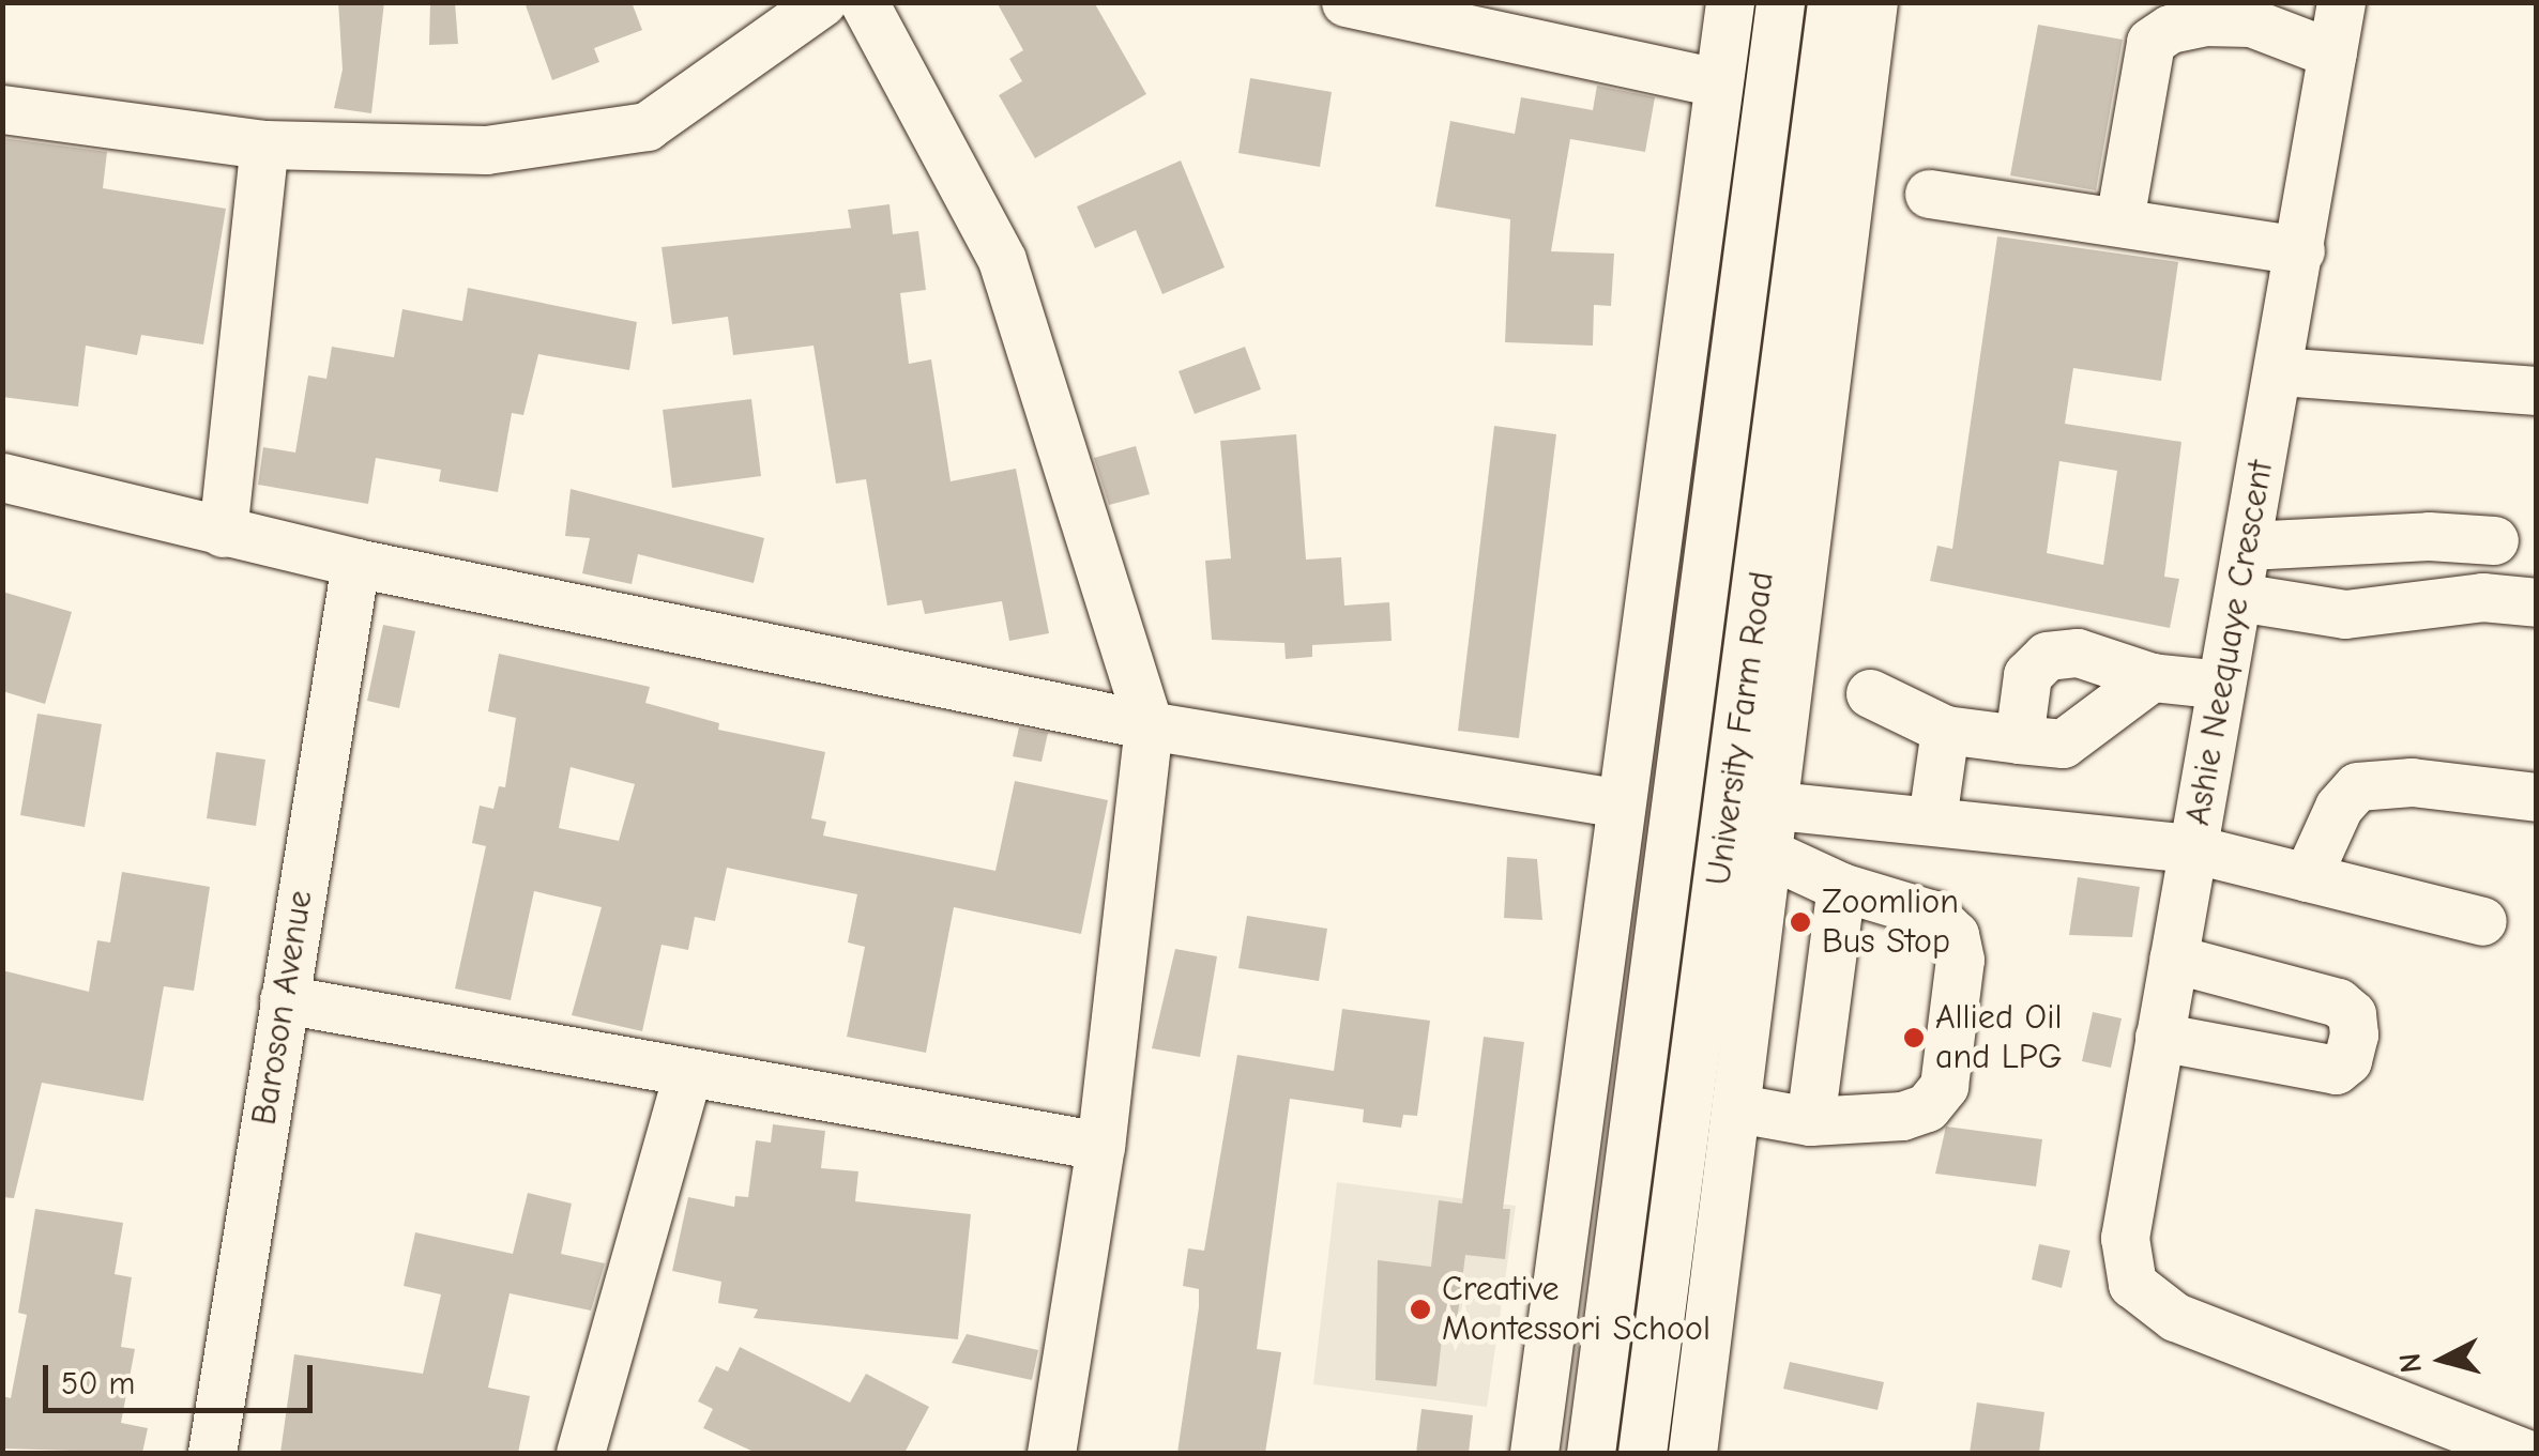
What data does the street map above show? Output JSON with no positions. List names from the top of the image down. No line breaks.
{"streets":{"street":["Ashie Neequaye Crescent","University Farm Road","Baroson Avenue"]},"places":["Zoomlion Bus Stop","Allied Oil and LPG","Creative Montessori School"],"scale_bar":"50 m","north":"left"}
